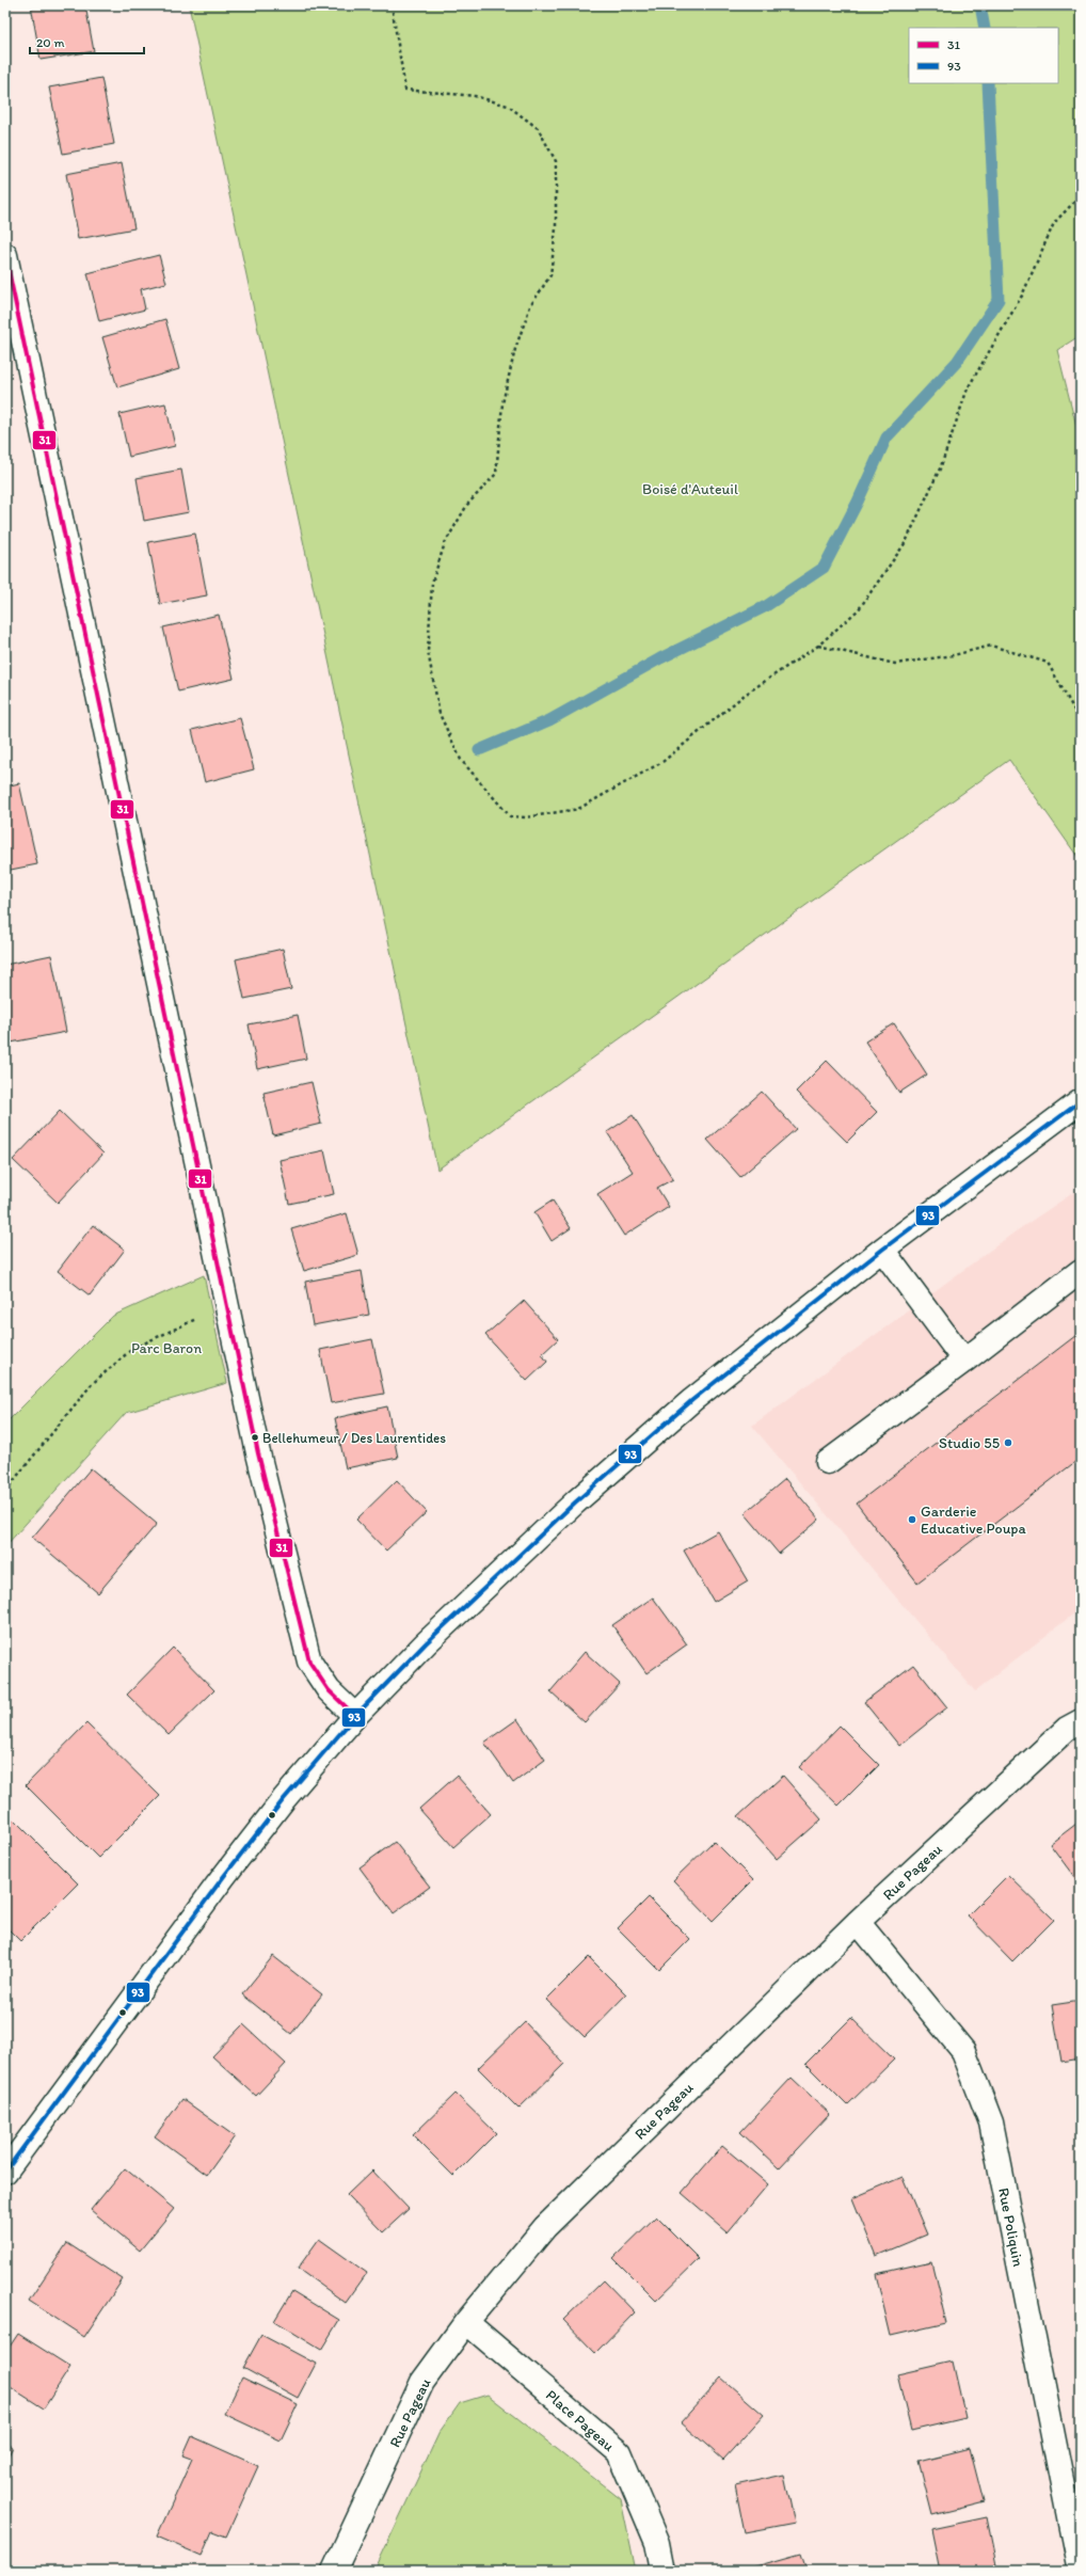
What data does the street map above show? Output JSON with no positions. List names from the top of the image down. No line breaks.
{"streets":{"street":["Rue Pageau","Rue Poliquin","Place Pageau"]},"crossings":[["Rue Pageau","Rue Poliquin"],["Rue Pageau","Place Pageau"]],"parks":["Boisé d'Auteuil","Parc Baron"],"places":["Bellehumeur / Des Laurentides","Studio 55","Garderie Educative Poupa"],"lines":["transit line 31","transit line 93"],"legend":["31","93"],"scale_bar":"20 m"}
